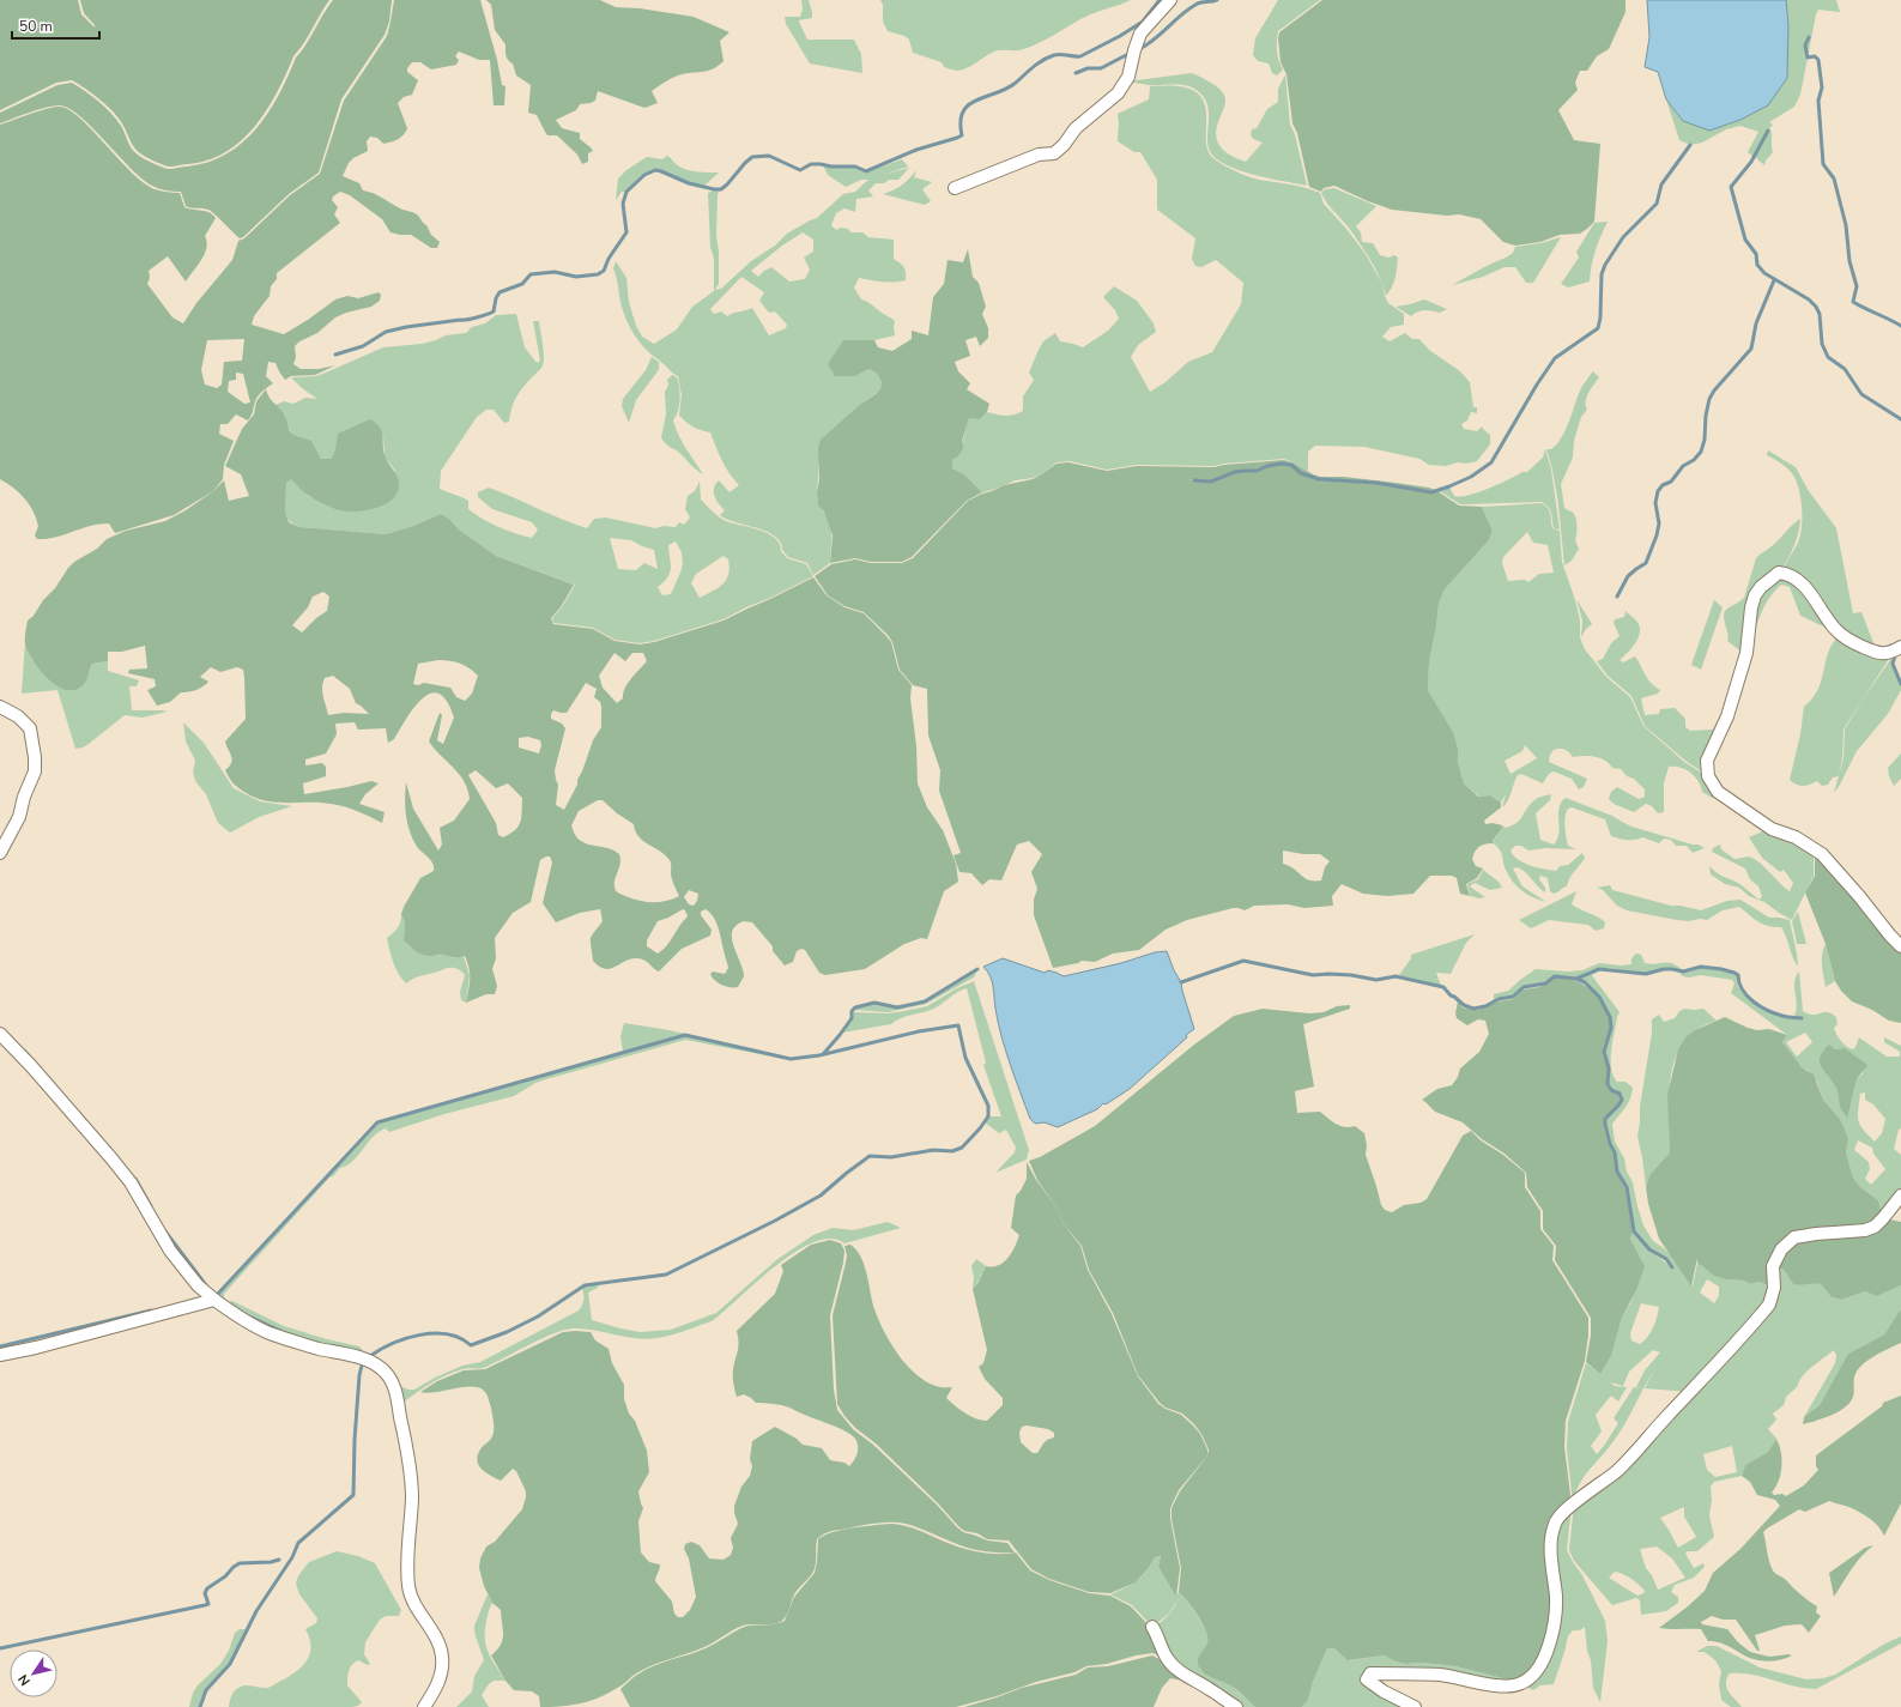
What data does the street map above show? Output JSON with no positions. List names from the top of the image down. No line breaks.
{"scale_bar":"50 m","north":"bottom left"}
